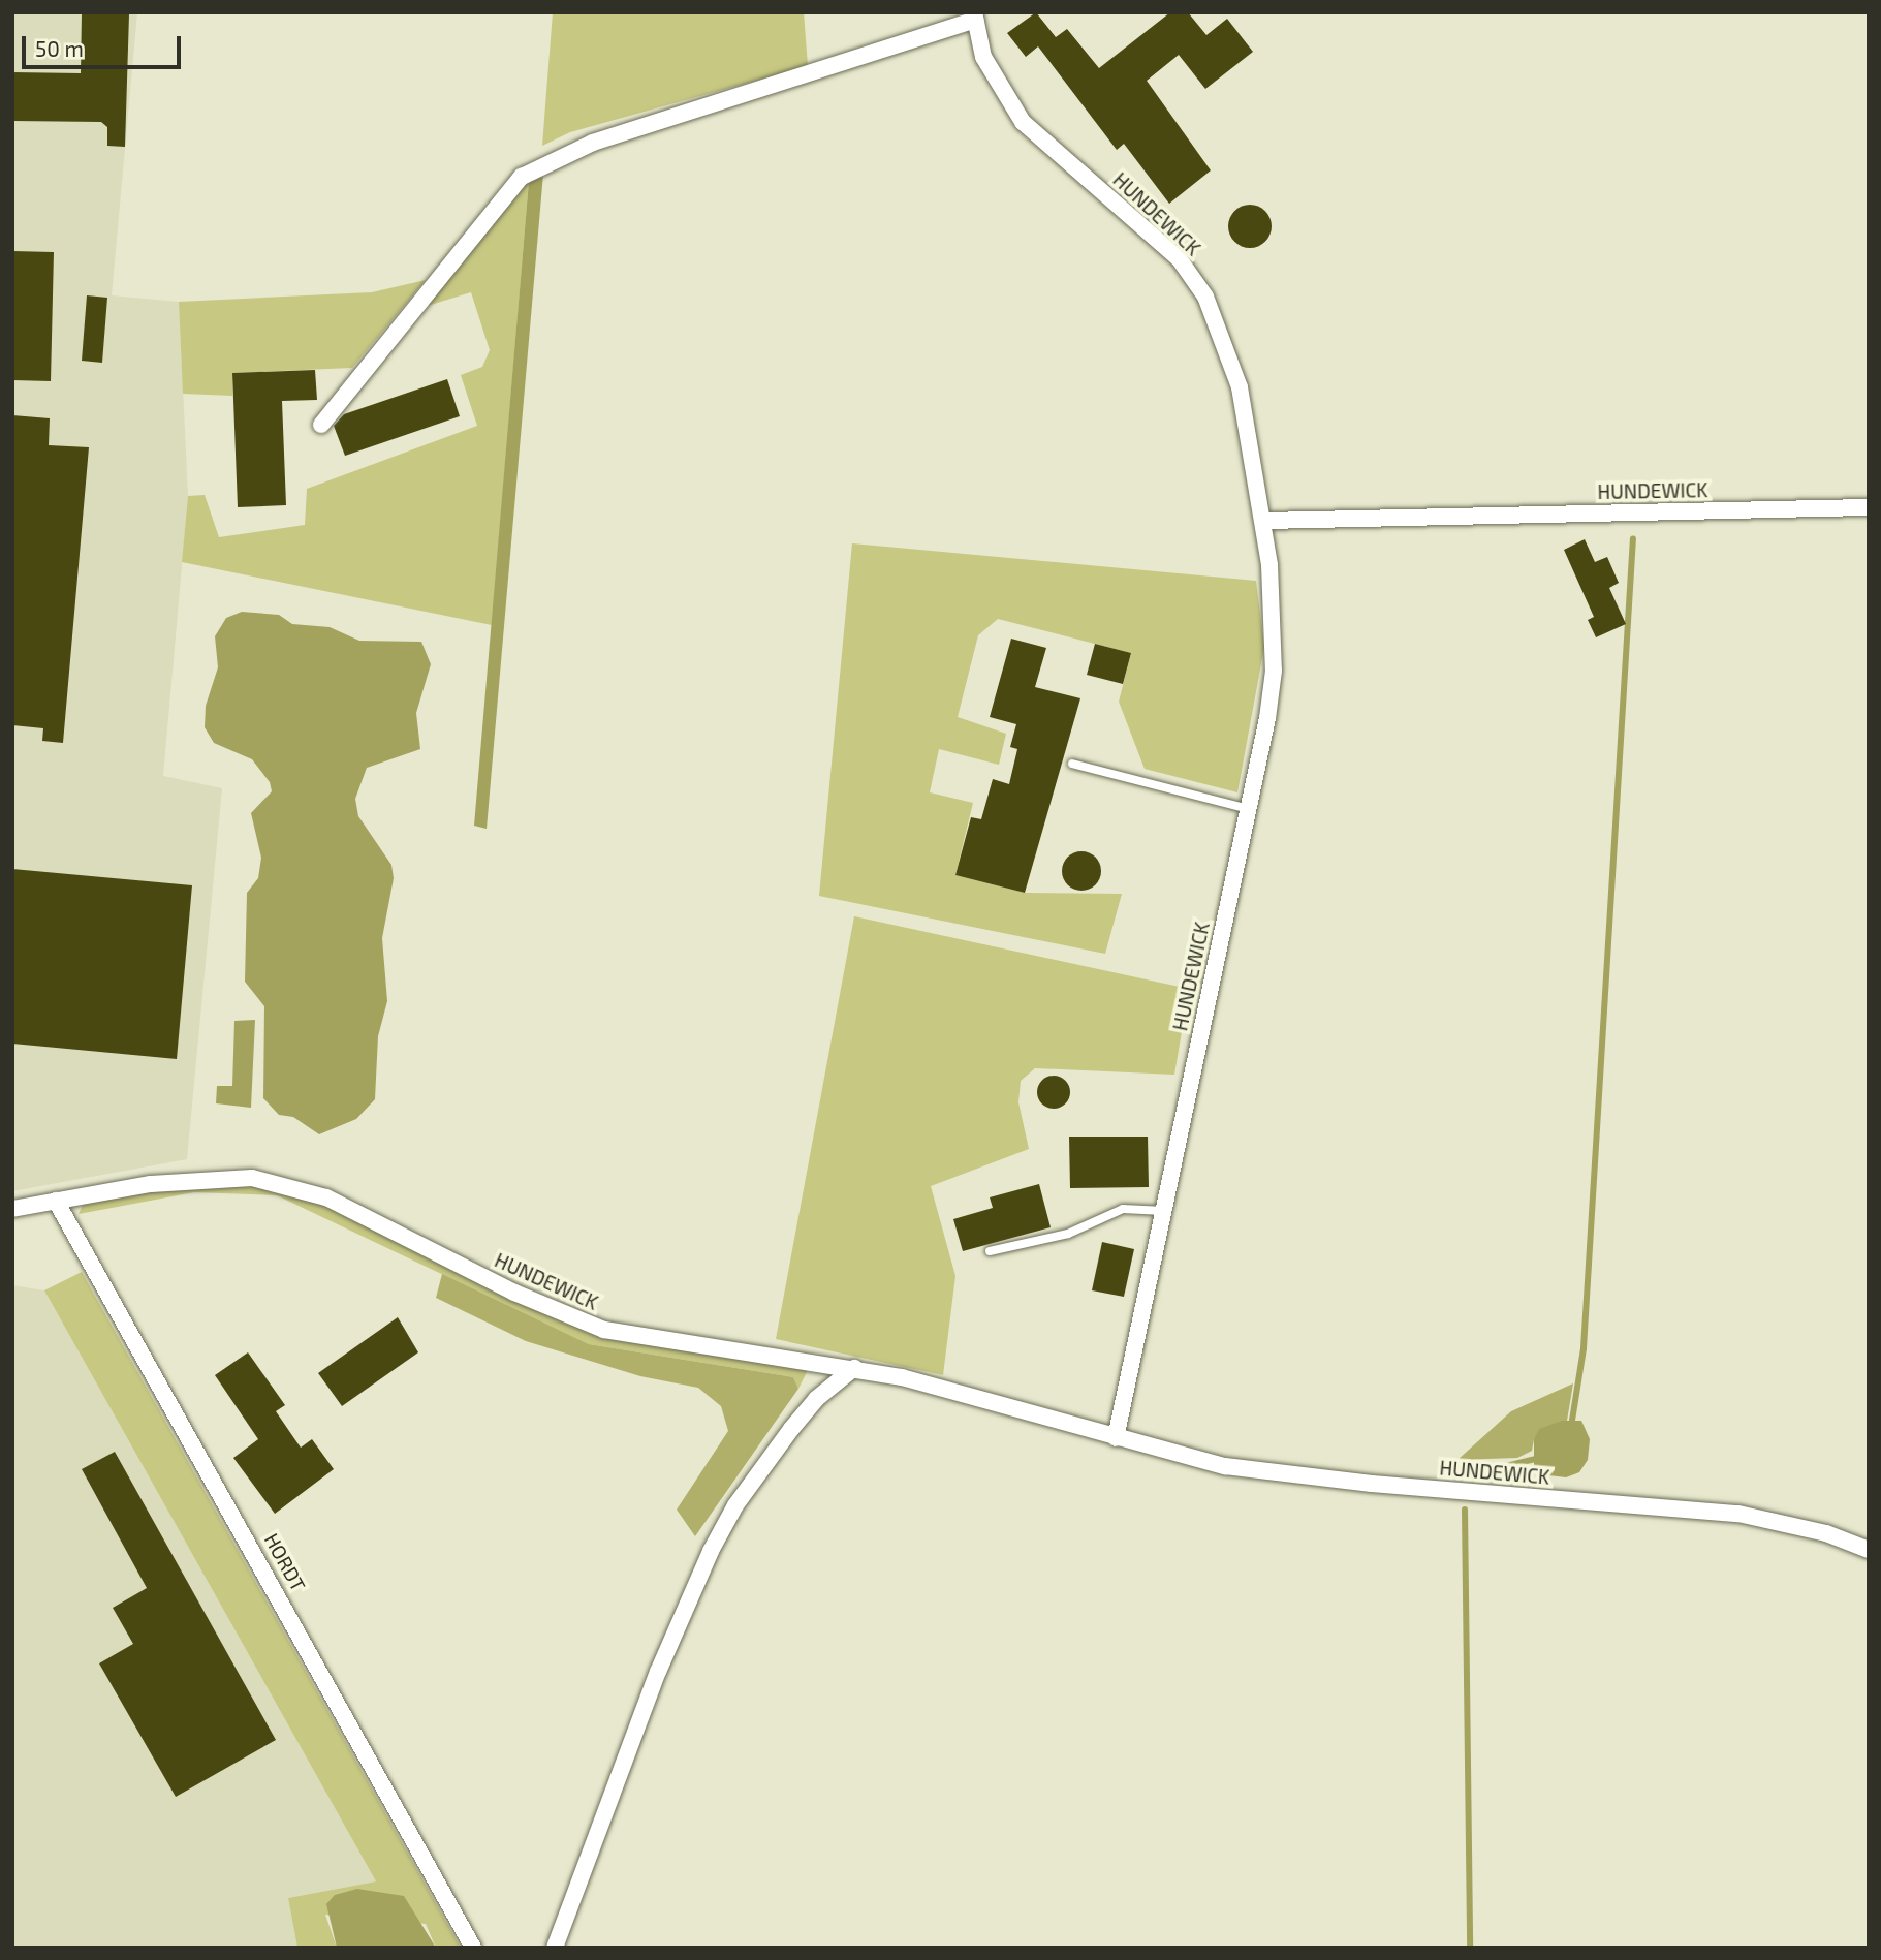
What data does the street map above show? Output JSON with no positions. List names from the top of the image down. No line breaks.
{"streets":{"street":["HUNDEWICK","HORDT"]},"crossings":[["HUNDEWICK","HORDT"]],"scale_bar":"50 m"}
